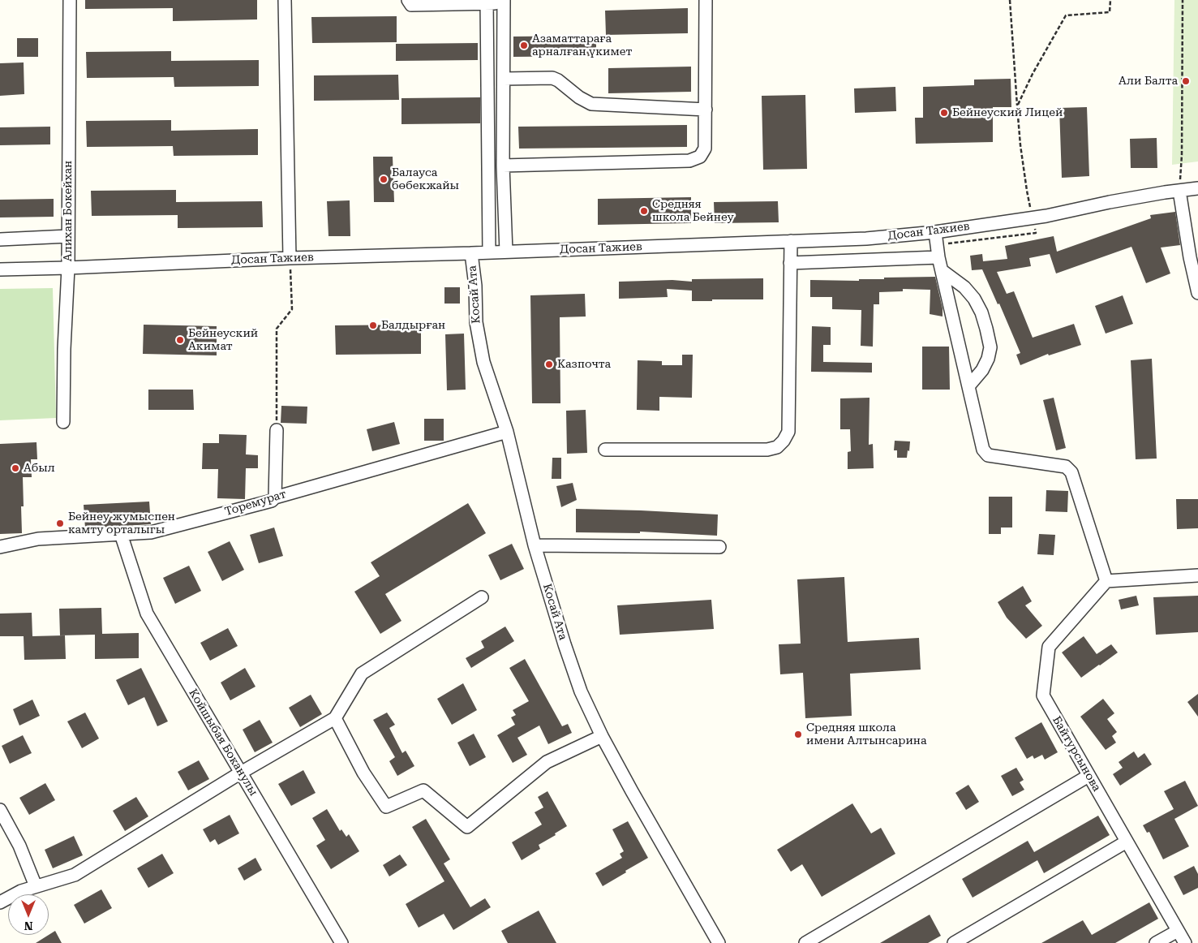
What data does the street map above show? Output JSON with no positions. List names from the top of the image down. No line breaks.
{"streets":{"street":["Алихан Бокейхан","Досан Тажиев","Косай Ата","Торемурат","Койшыбая Боканулы","Байтурсынова"]},"crossings":[["Алихан Бокейхан","Досан Тажиев"],["Досан Тажиев","Косай Ата"],["Косай Ата","Торемурат"],["Торемурат","Койшыбая Боканулы"]],"places":["Азаматтараға арналған үкимет","Али Балта","Бейнеуский Лицей","Балауса бөбекжайы","Средняя школа Бейнеу","Балдырған","Бейнеуский Акимат","Казпочта","Абыл","Бейнеу жумыспен камту орталыгы","Средняя школа имени Алтынсарина"],"north":"bottom"}
